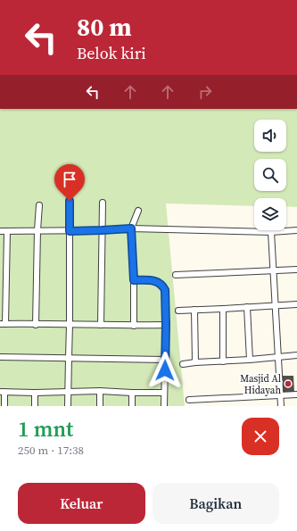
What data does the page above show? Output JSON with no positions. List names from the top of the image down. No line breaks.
{"places":["Masjid Al Hidayah"],"page":{"turn":["80 m","Belok kiri"],"heading":["1 mnt","250 m · 17:38"],"buttons":["Keluar","Bagikan"]}}
